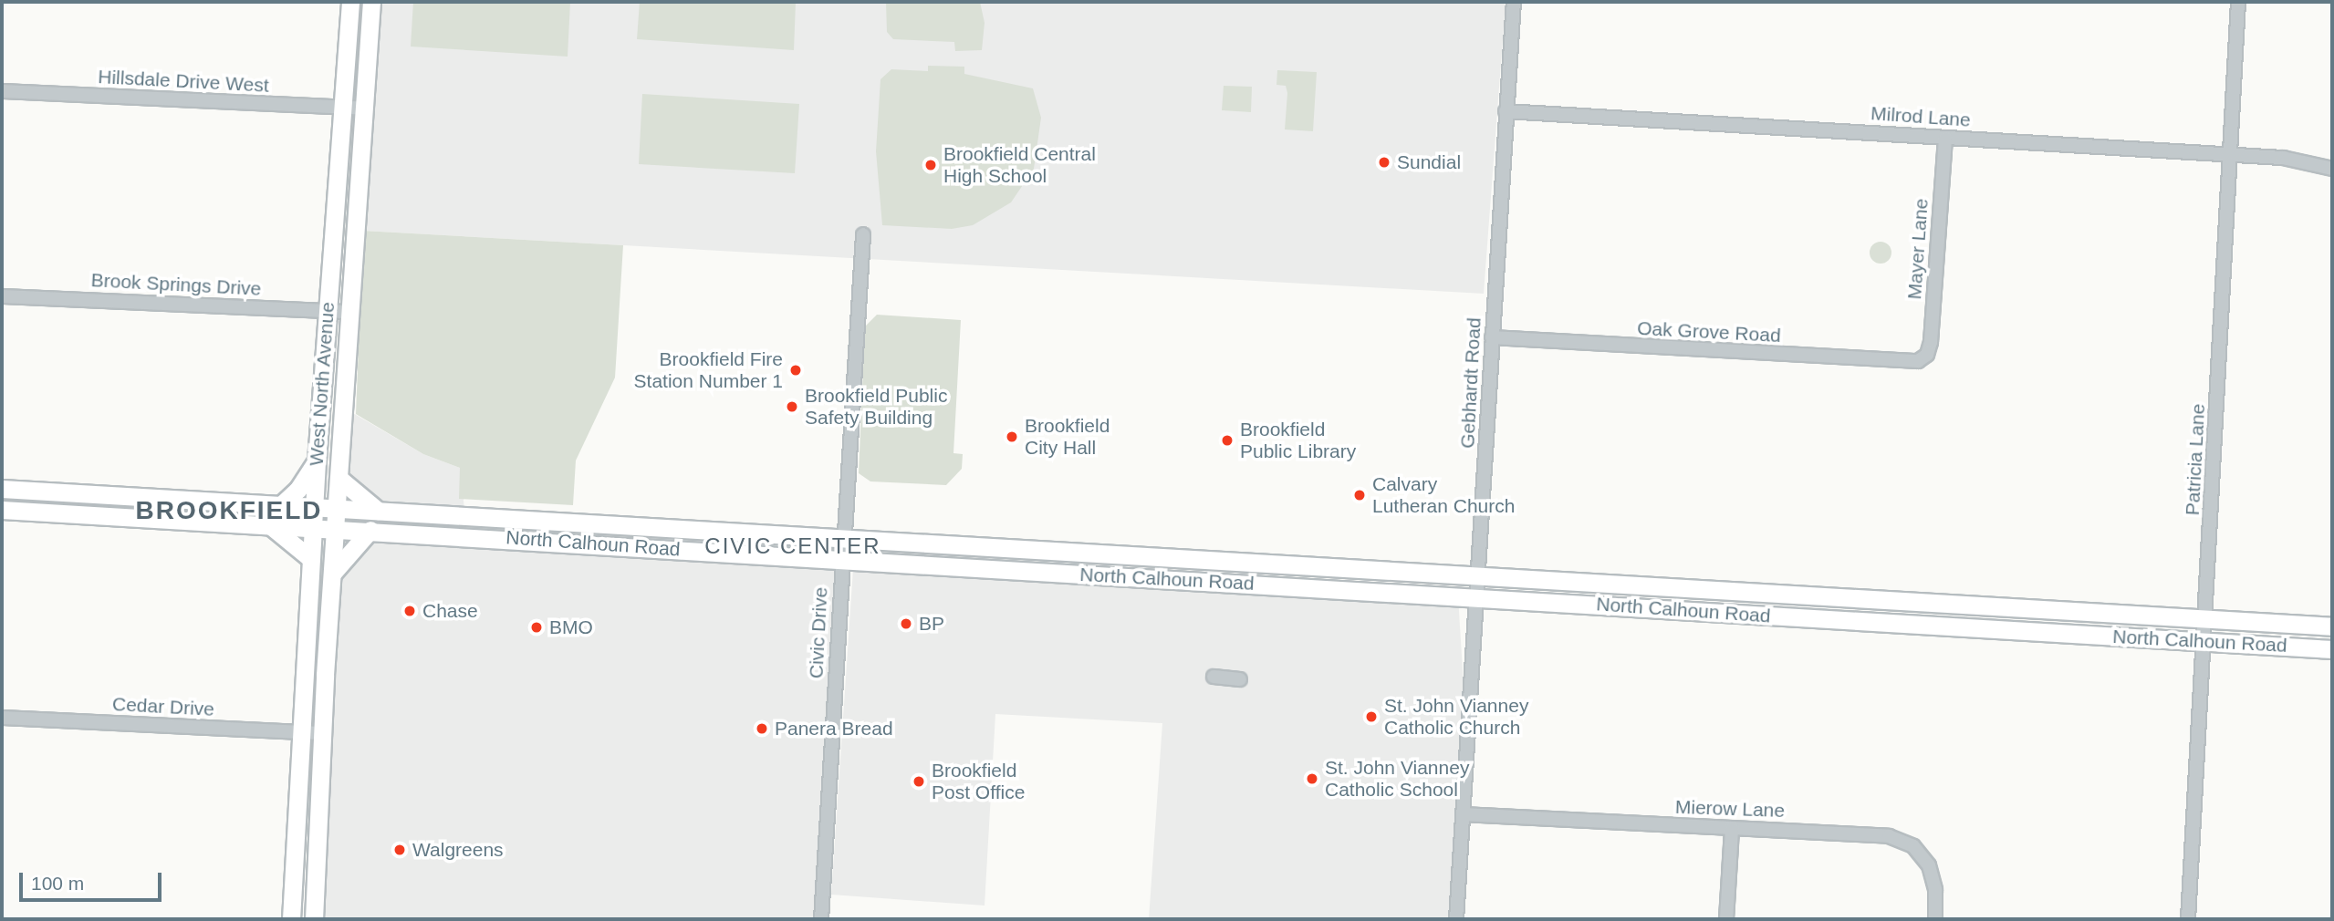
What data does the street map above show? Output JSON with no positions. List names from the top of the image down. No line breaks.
{"streets":{"main road":["West North Avenue","North Calhoun Road"],"street":["Hillsdale Drive West","Milrod Lane","Mayer Lane","Brook Springs Drive","Oak Grove Road","Gebhardt Road","Patricia Lane","Civic Drive","Cedar Drive","Mierow Lane"]},"crossings":[["Hillsdale Drive West","West North Avenue"],["Milrod Lane","Mayer Lane"],["Milrod Lane","Gebhardt Road"],["Milrod Lane","Patricia Lane"],["Mayer Lane","Oak Grove Road"],["Brook Springs Drive","West North Avenue"],["Oak Grove Road","Gebhardt Road"],["Gebhardt Road","North Calhoun Road"],["Gebhardt Road","Mierow Lane"],["West North Avenue","North Calhoun Road"],["West North Avenue","Cedar Drive"],["Patricia Lane","North Calhoun Road"],["North Calhoun Road","Civic Drive"]],"districts":["BROOKFIELD","CIVIC CENTER"],"places":["Sundial","Brookfield Central High School","Brookfield Fire Station Number 1","Brookfield Public Safety Building","Brookfield City Hall","Brookfield Public Library","Calvary Lutheran Church","Chase","BP","BMO","St. John Vianney Catholic Church","Panera Bread","St. John Vianney Catholic School","Brookfield Post Office","Walgreens"],"scale_bar":"100 m"}
